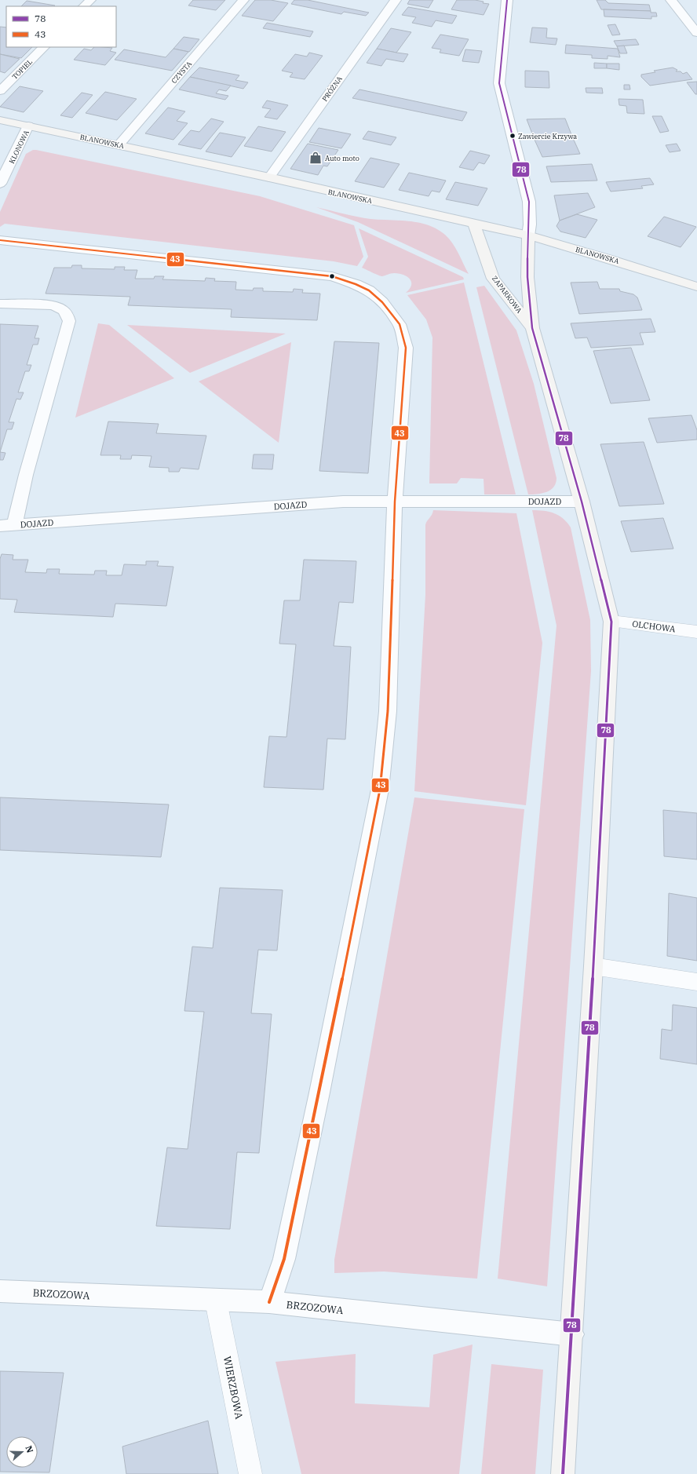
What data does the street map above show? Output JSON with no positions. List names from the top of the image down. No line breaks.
{"streets":{"street":["TOPIEL","CZYSTA","PRÓŻNA","BLANOWSKA","KLONOWA","ZAPARKOWA","DOJAZD","BRZOZOWA"],"lane":["OLCHOWA","WIERZBOWA"]},"crossings":[["CZYSTA","BLANOWSKA"],["PRÓŻNA","BLANOWSKA"],["BLANOWSKA","KLONOWA"],["BLANOWSKA","ZAPARKOWA"],["ZAPARKOWA","DOJAZD"],["ZAPARKOWA","OLCHOWA"],["ZAPARKOWA","BRZOZOWA"],["BRZOZOWA","WIERZBOWA"]],"places":{"other":["Zawiercie Krzywa"],"shop":["Auto moto"]},"lines":["transit line 78","transit line 43"],"legend":["78","43"],"north":"right"}
